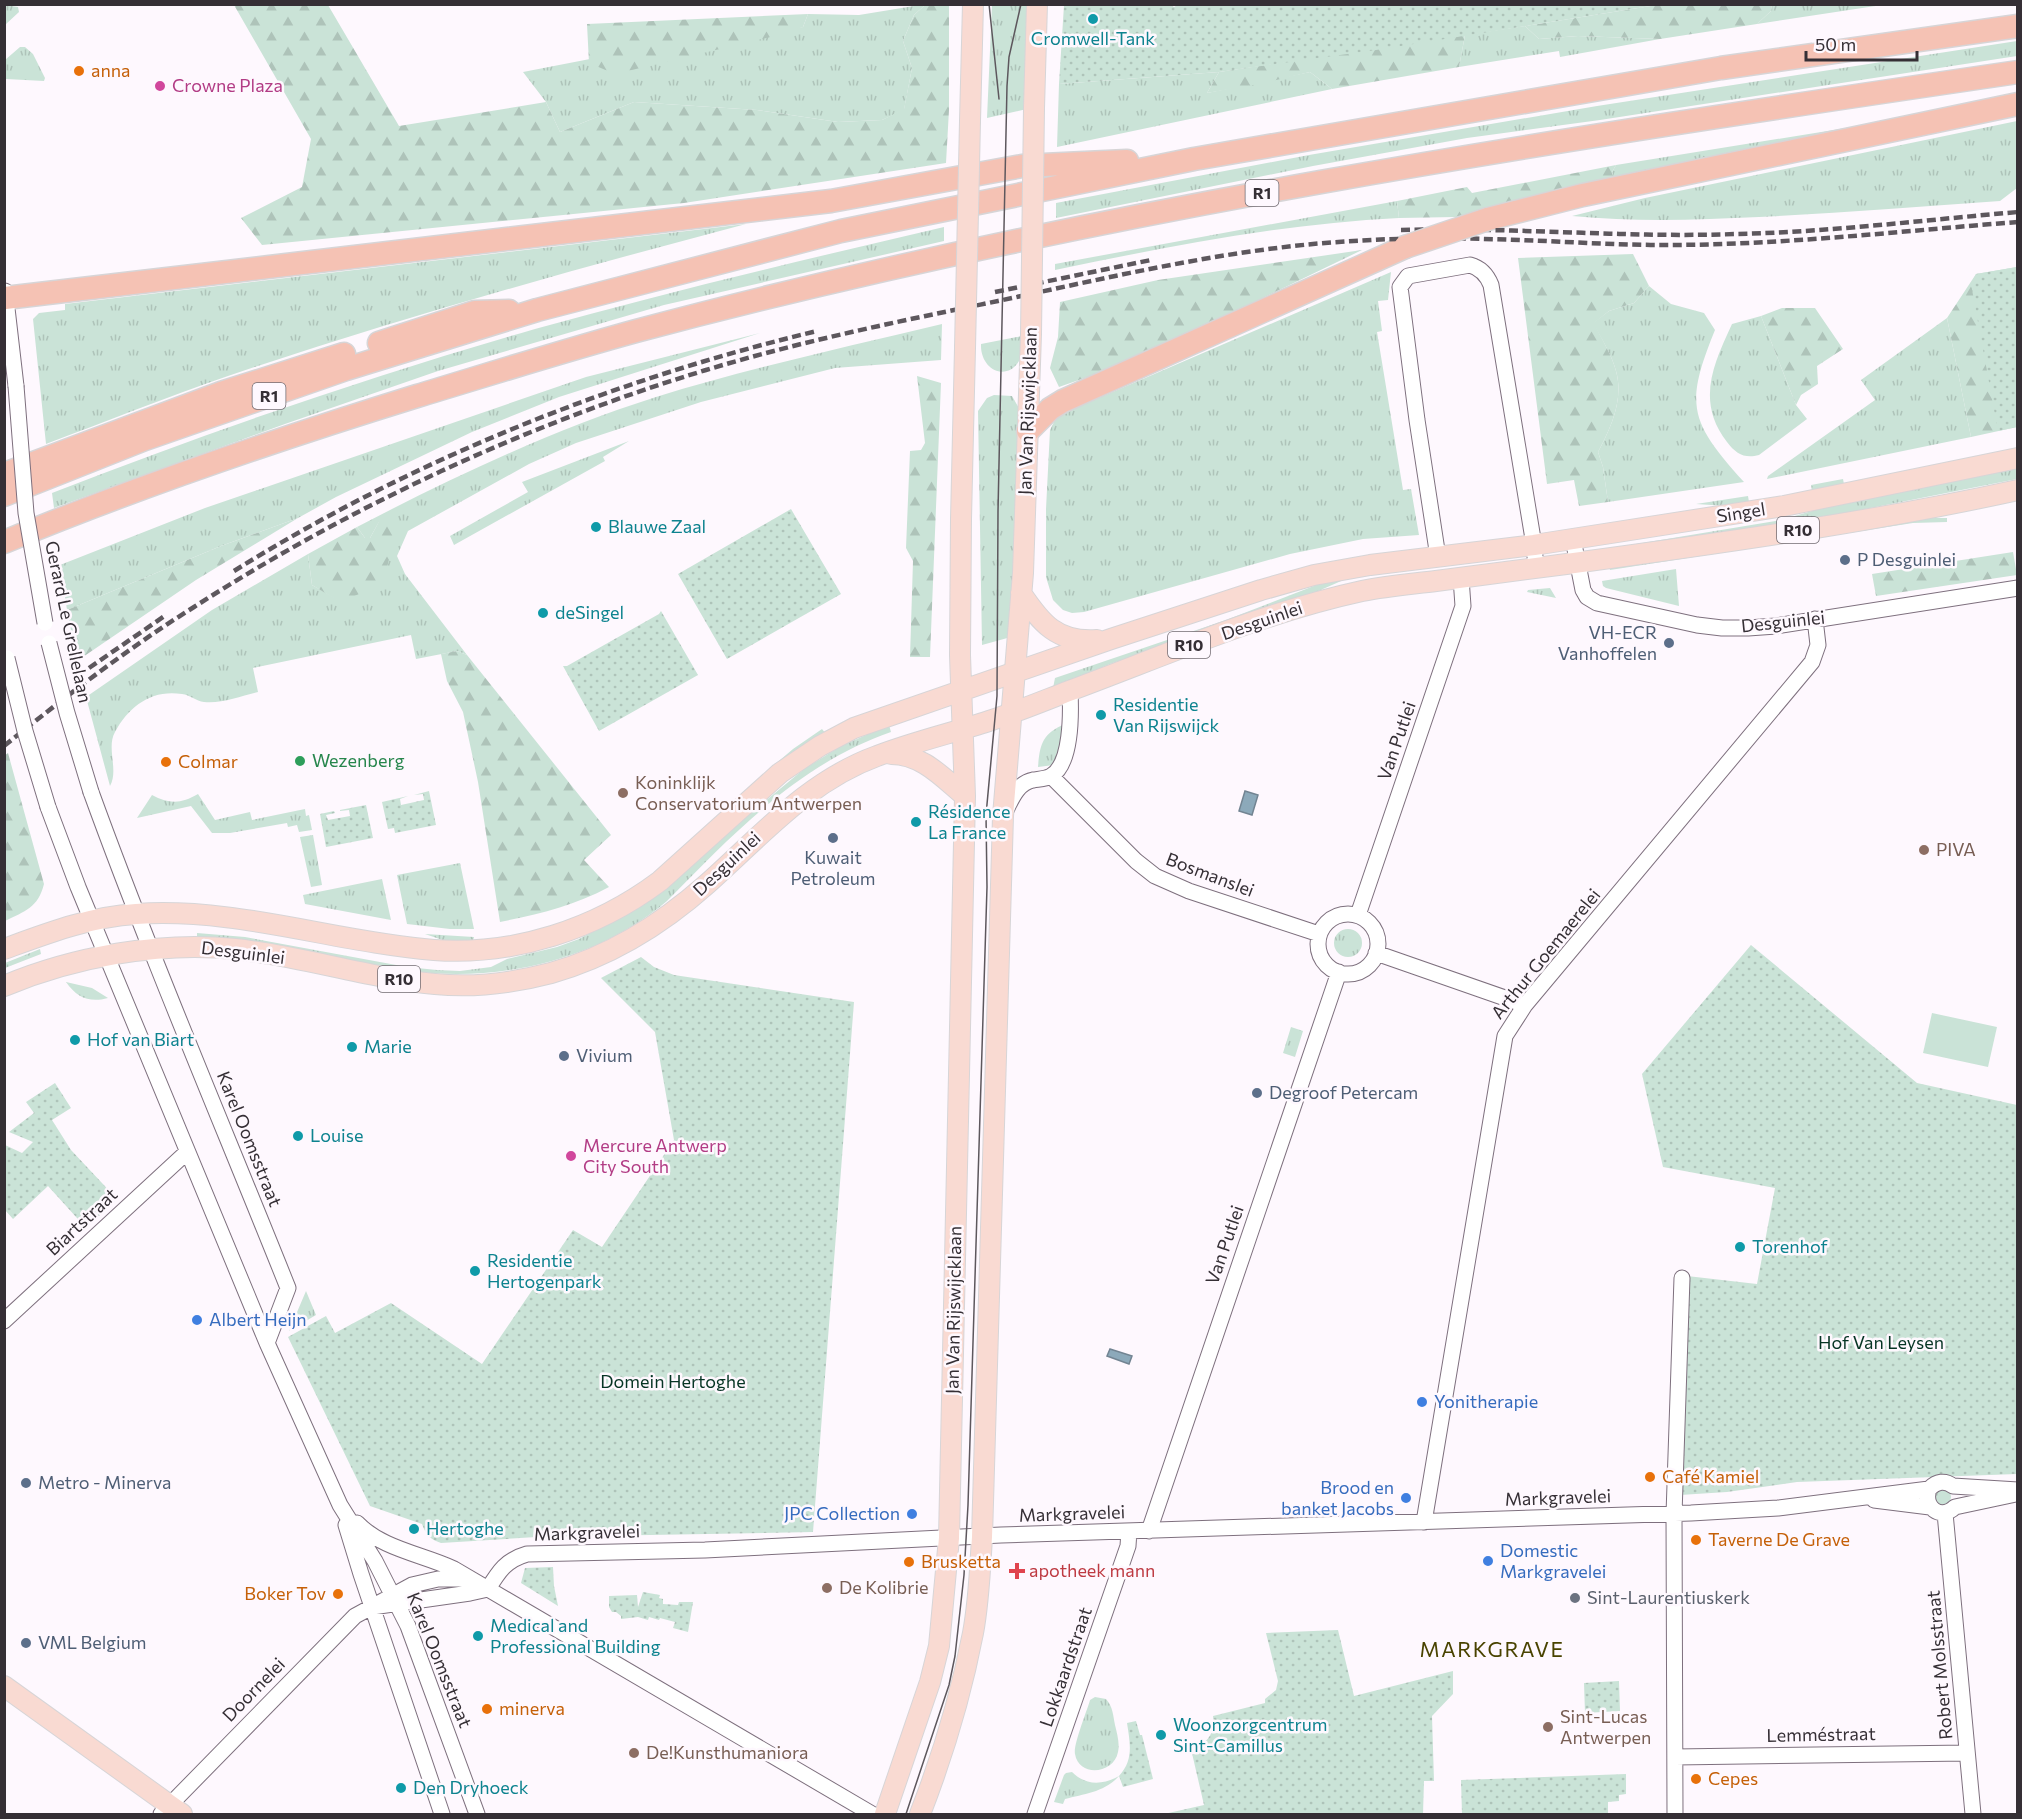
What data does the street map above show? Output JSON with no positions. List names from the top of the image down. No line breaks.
{"streets":{"highway":["R1"],"main road":["Jan Van Rijswijcklaan","Singel","R10","Desguinlei"],"street":["Gerard Le Grellelaan","Van Putlei","Bosmanslei","Arthur Goemaerelei","Karel Oomsstraat","Biartstraat","Markgravelei","Robert Molsstraat","Lokkaardstraat","Doornelei","Lemméstraat"]},"crossings":[["Jan Van Rijswijcklaan","Desguinlei"],["Jan Van Rijswijcklaan","Bosmanslei"],["Jan Van Rijswijcklaan","Markgravelei"],["Singel","Desguinlei"],["Desguinlei","Gerard Le Grellelaan"],["Desguinlei","Van Putlei"],["Desguinlei","Arthur Goemaerelei"],["Desguinlei","Karel Oomsstraat"],["Gerard Le Grellelaan","Karel Oomsstraat"],["Van Putlei","Bosmanslei"],["Van Putlei","Markgravelei"],["Arthur Goemaerelei","Markgravelei"],["Karel Oomsstraat","Biartstraat"],["Karel Oomsstraat","Doornelei"],["Markgravelei","Robert Molsstraat"],["Markgravelei","Lokkaardstraat"],["Robert Molsstraat","Lemméstraat"]],"districts":["MARKGRAVE"],"parks":["Hof Van Leysen","Domein Hertoghe"],"places":{"other":["Cromwell-Tank","anna","Crowne Plaza","Blauwe Zaal","P Desguinlei","deSingel","VH-ECR Vanhoffelen","Residentie Van Rijswijck","Wezenberg","Colmar","Koninklijk Conservatorium Antwerpen","Résidence La France","Kuwait Petroleum","PIVA","Hof van Biart","Marie","Vivium","Degroof Petercam","Louise","Mercure Antwerp City South","Torenhof","Residentie Hertogenpark","Albert Heijn","Yonitherapie","Café Kamiel","Metro - Minerva","Brood en banket Jacobs","JPC Collection","Hertoghe","Taverne De Grave","Domestic Markgravelei","Brusketta","De Kolibrie","Boker Tov","Sint-Laurentiuskerk","Medical and Professional Building","VML Belgium","minerva","Sint-Lucas Antwerpen","Woonzorgcentrum Sint-Camillus","De!Kunsthumaniora","Cepes","Den Dryhoeck"],"health":["apotheek mann"]},"scale_bar":"50 m"}
